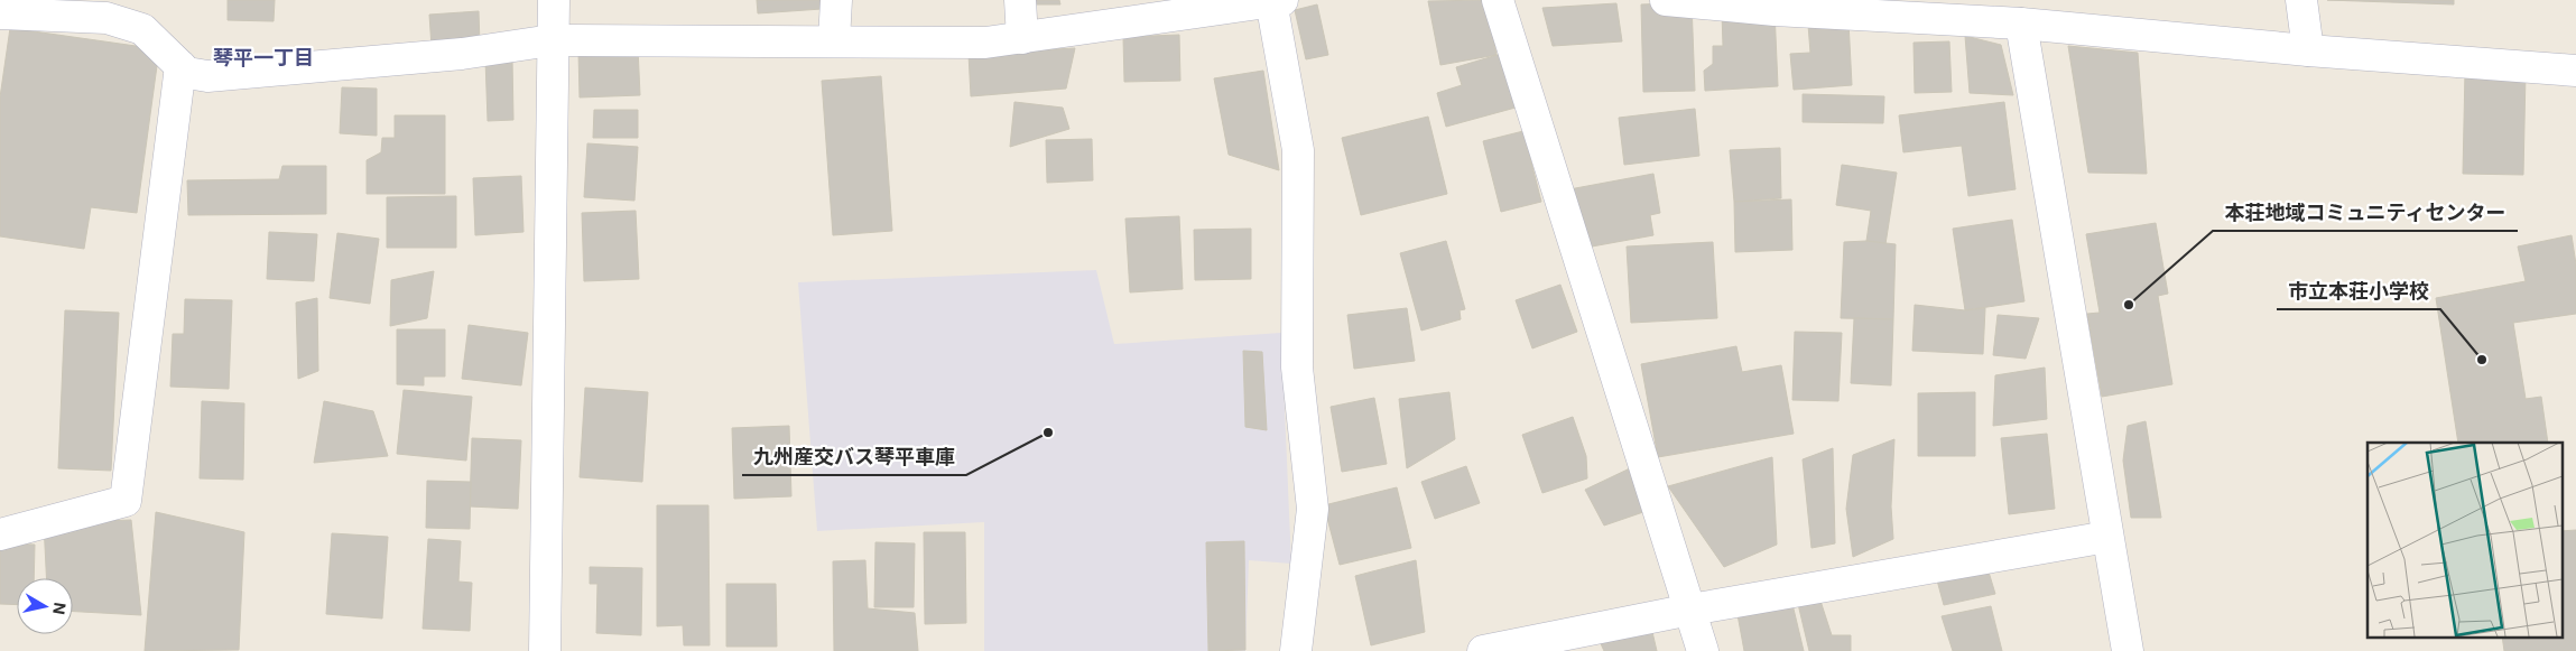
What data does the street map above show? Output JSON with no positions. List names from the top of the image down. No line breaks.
{"districts":["琴平一丁目"],"places":["本荘地域コミュニティセンター","市立本荘小学校","九州産交バス琴平車庫"],"north":"right"}
